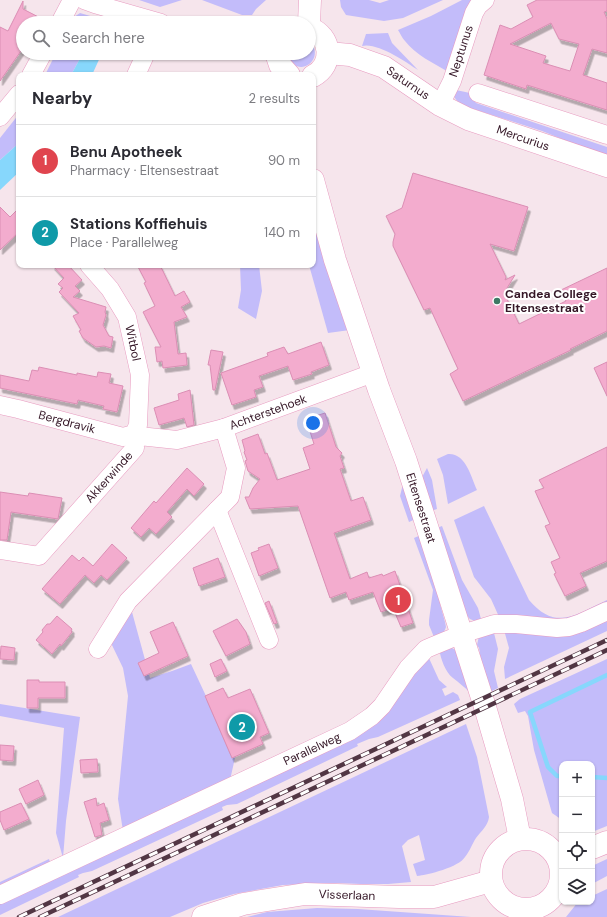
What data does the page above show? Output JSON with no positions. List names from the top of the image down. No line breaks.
{"streets":{"street":["Neptunus","Saturnus","Mercurius","Witbol","Achterstehoek","Bergdravik","Akkerwinde","Eltensestraat","Parallelweg","Visserlaan"]},"crossings":[["Neptunus","Saturnus"],["Neptunus","Mercurius"],["Saturnus","Mercurius"],["Witbol","Bergdravik"],["Witbol","Akkerwinde"],["Achterstehoek","Akkerwinde"],["Achterstehoek","Eltensestraat"],["Bergdravik","Akkerwinde"],["Eltensestraat","Parallelweg"]],"places":["Candea College Eltensestraat"],"page":{"search":"Search here","heading":["Nearby","2 results"],"list":[{"mark":"1","name":"Benu Apotheek","note":"Pharmacy · Eltensestraat","value":"90 m"},{"mark":"2","name":"Stations Koffiehuis","note":"Place · Parallelweg","value":"140 m"}],"pins":["1","2"],"map_buttons":["+","−"]}}
